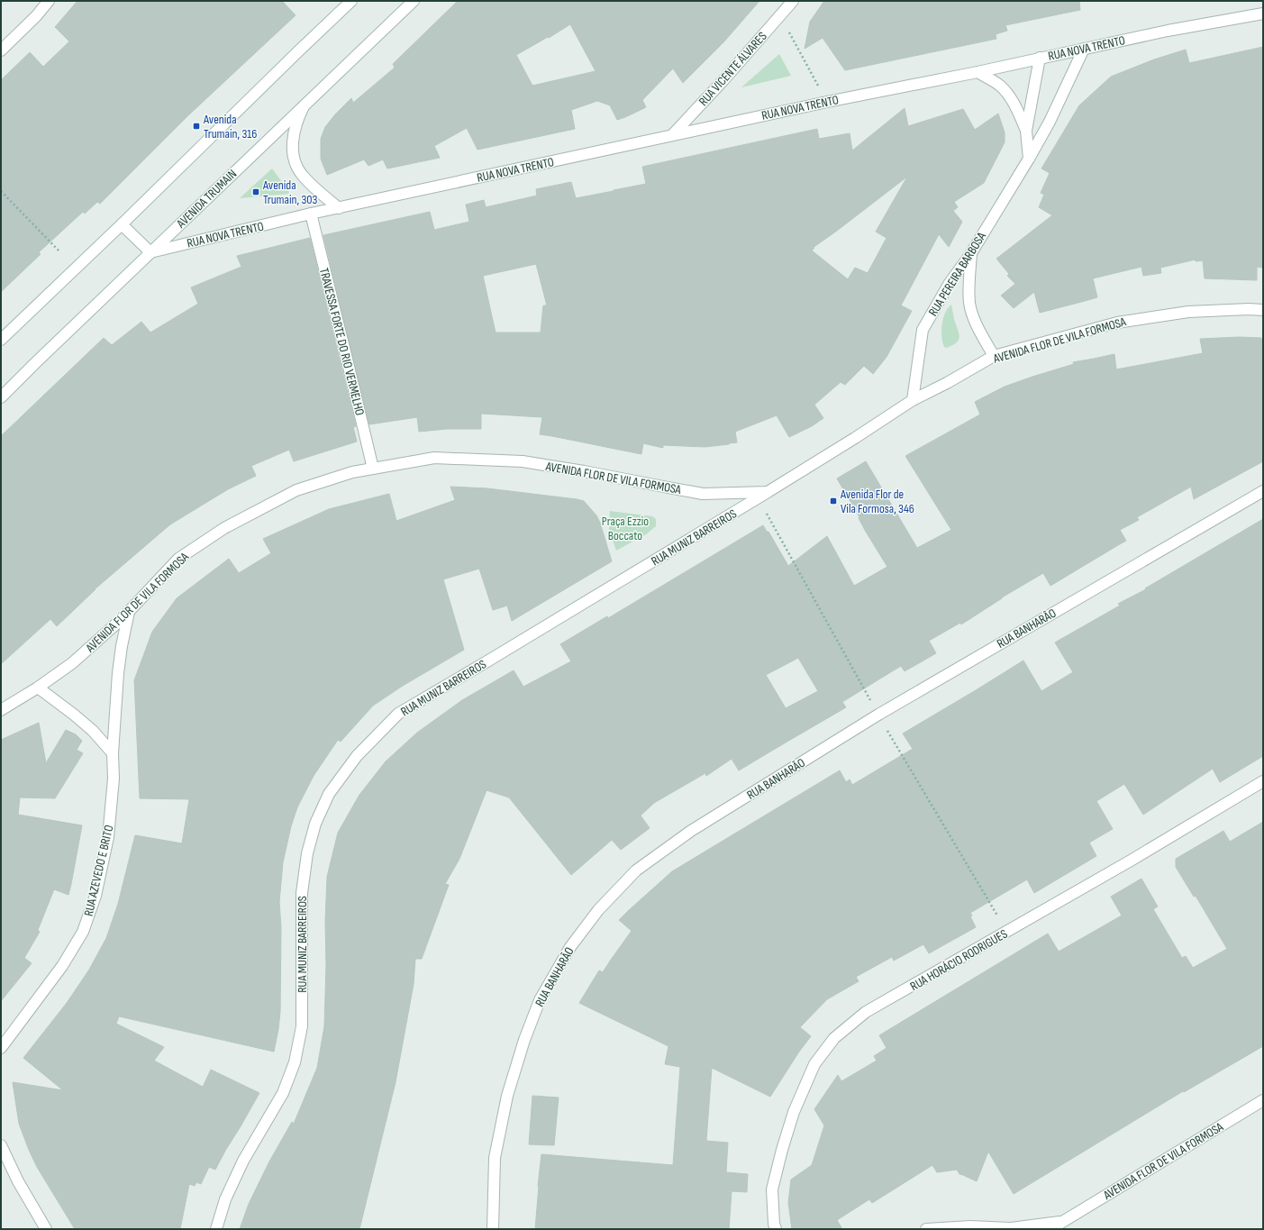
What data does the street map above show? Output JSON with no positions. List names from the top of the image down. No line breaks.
{"streets":{"street":["RUA NOVA TRENTO","RUA VICENTE ÁLVARES","AVENIDA TRUMAIN","RUA PEREIRA BARBOSA","AVENIDA FLOR DE VILA FORMOSA","TRAVESSA FORTE DO RIO VERMELHO","RUA MUNIZ BARREIROS","RUA BANHARÃO","RUA AZEVEDO E BRITO","RUA HORÁCIO RODRIGUES"]},"crossings":[["RUA NOVA TRENTO","RUA VICENTE ÁLVARES"],["RUA NOVA TRENTO","AVENIDA TRUMAIN"],["RUA NOVA TRENTO","RUA PEREIRA BARBOSA"],["RUA NOVA TRENTO","TRAVESSA FORTE DO RIO VERMELHO"],["RUA PEREIRA BARBOSA","AVENIDA FLOR DE VILA FORMOSA"],["AVENIDA FLOR DE VILA FORMOSA","TRAVESSA FORTE DO RIO VERMELHO"],["AVENIDA FLOR DE VILA FORMOSA","RUA MUNIZ BARREIROS"],["AVENIDA FLOR DE VILA FORMOSA","RUA AZEVEDO E BRITO"]],"parks":["Praça Ezzio Boccato"],"places":{"transit":["Avenida Trumain, 316","Avenida Trumain, 303","Avenida Flor de Vila Formosa, 346"]}}
